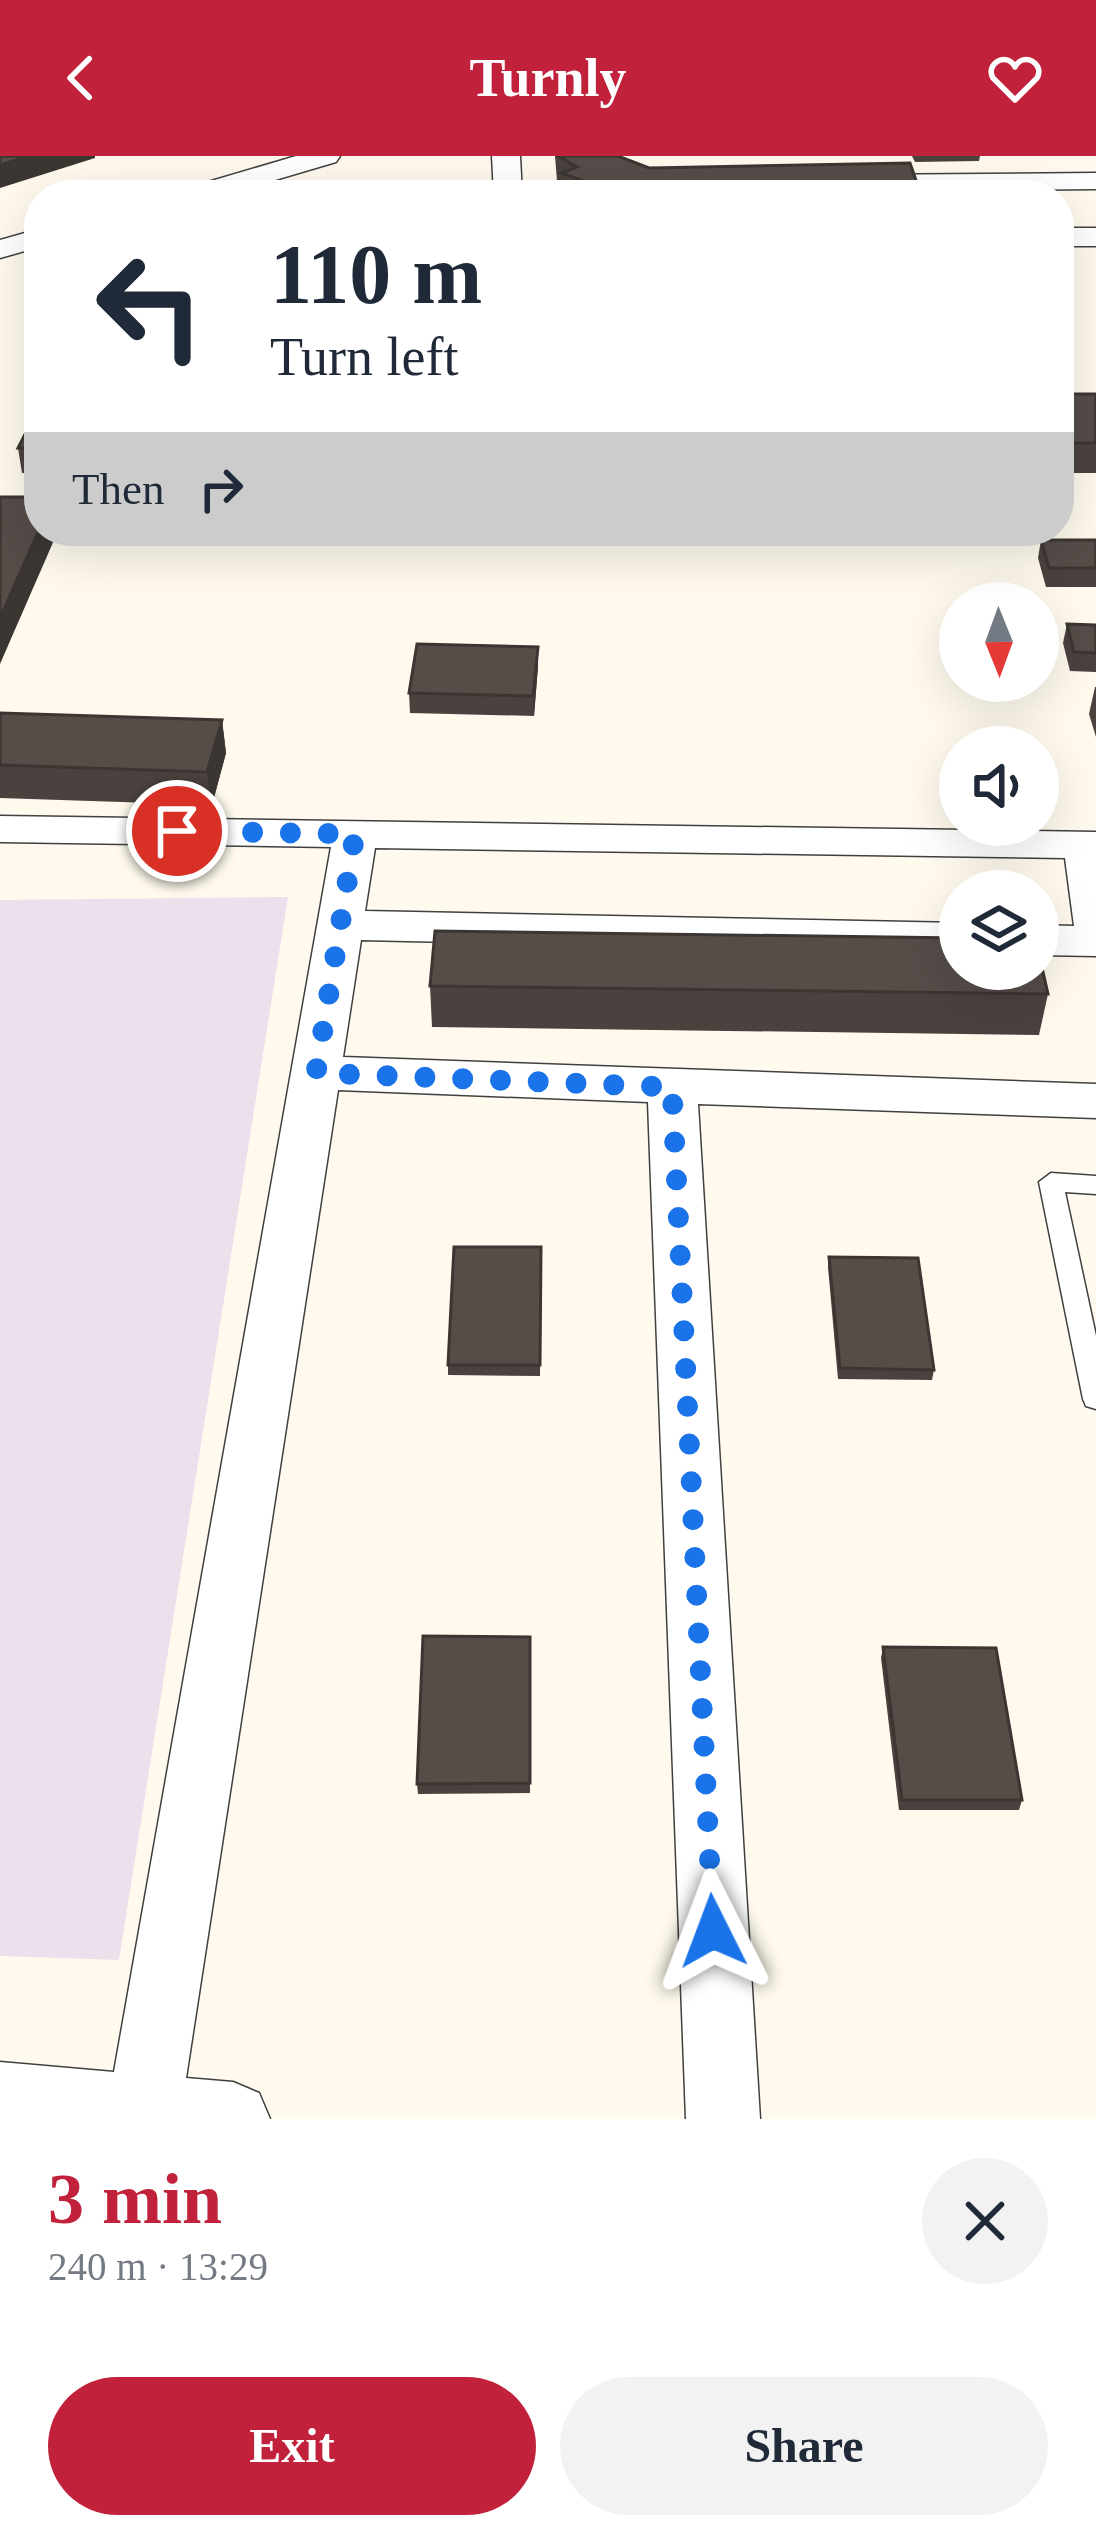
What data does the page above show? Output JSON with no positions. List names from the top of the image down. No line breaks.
{"north":"bottom","page":{"header":"Turnly","turn":["110 m","Turn left"],"then":"Then","heading":["3 min","240 m · 13:29"],"buttons":["Exit","Share"]}}
